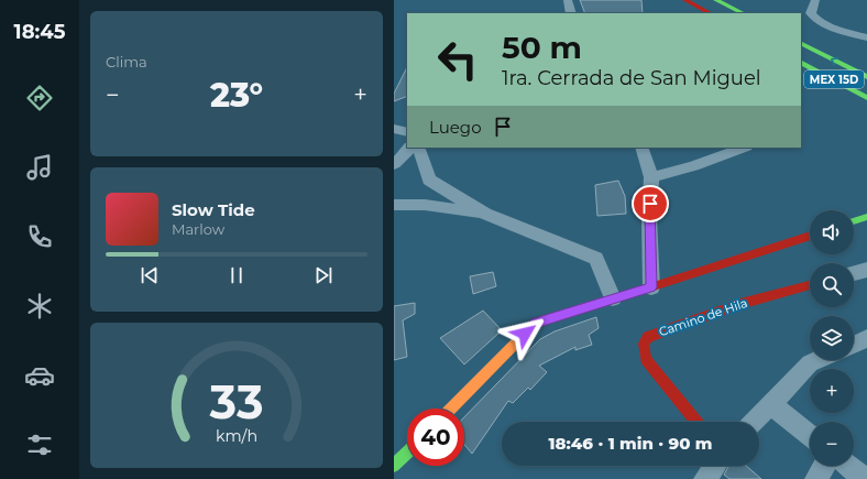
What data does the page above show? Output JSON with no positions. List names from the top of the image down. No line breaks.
{"streets":{"main road":["MEX 15D","Camino de Hila"]},"page":{"tabs":"18:45","tile":"Clima","turn":["50 m","1ra. Cerrada de San Miguel"],"heat":["−","23°","+"],"then":"Luego","song":["Slow Tide","Marlow"],"map_buttons":["+","−"],"limit":"40","trip":"18:46 · 1 min · 90 m","gauge":["33","km/h"]}}
